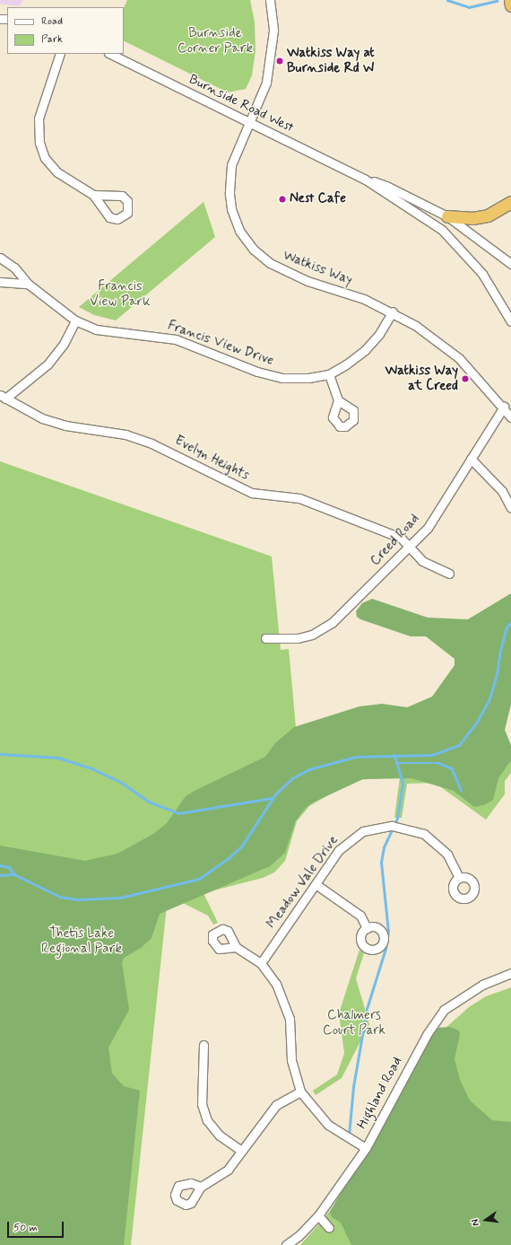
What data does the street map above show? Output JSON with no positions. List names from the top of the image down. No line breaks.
{"streets":{"street":["Burnside Road West","Watkiss Way","Francis View Drive","Evelyn Heights","Creed Road","Meadow Vale Drive","Highland Road"]},"crossings":[["Burnside Road West","Watkiss Way"],["Watkiss Way","Francis View Drive"],["Watkiss Way","Creed Road"],["Evelyn Heights","Creed Road"]],"parks":["Burnside Corner Park","Francis View Park","Thetis Lake Regional Park","Chalmers Court Park"],"places":["Watkiss Way at Burnside Rd W","Nest Cafe","Watkiss Way at Creed"],"legend":["Road","Park"],"scale_bar":"50 m","north":"left"}
